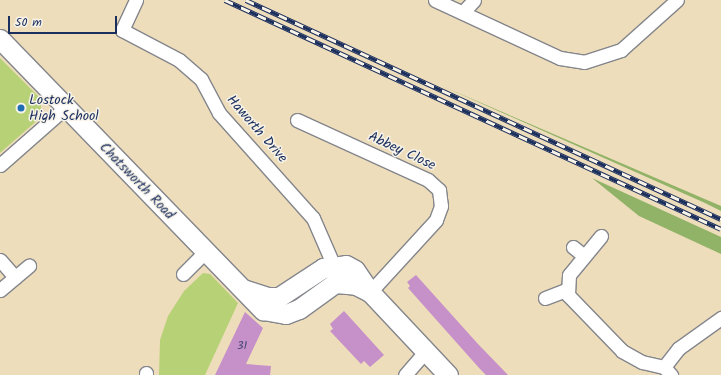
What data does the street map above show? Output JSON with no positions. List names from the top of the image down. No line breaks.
{"streets":{"street":["Haworth Drive","Abbey Close","Chatsworth Road"]},"crossings":[["Haworth Drive","Chatsworth Road"],["Abbey Close","Chatsworth Road"]],"places":["Lostock High School"],"house_numbers":["31"],"scale_bar":"50 m"}
